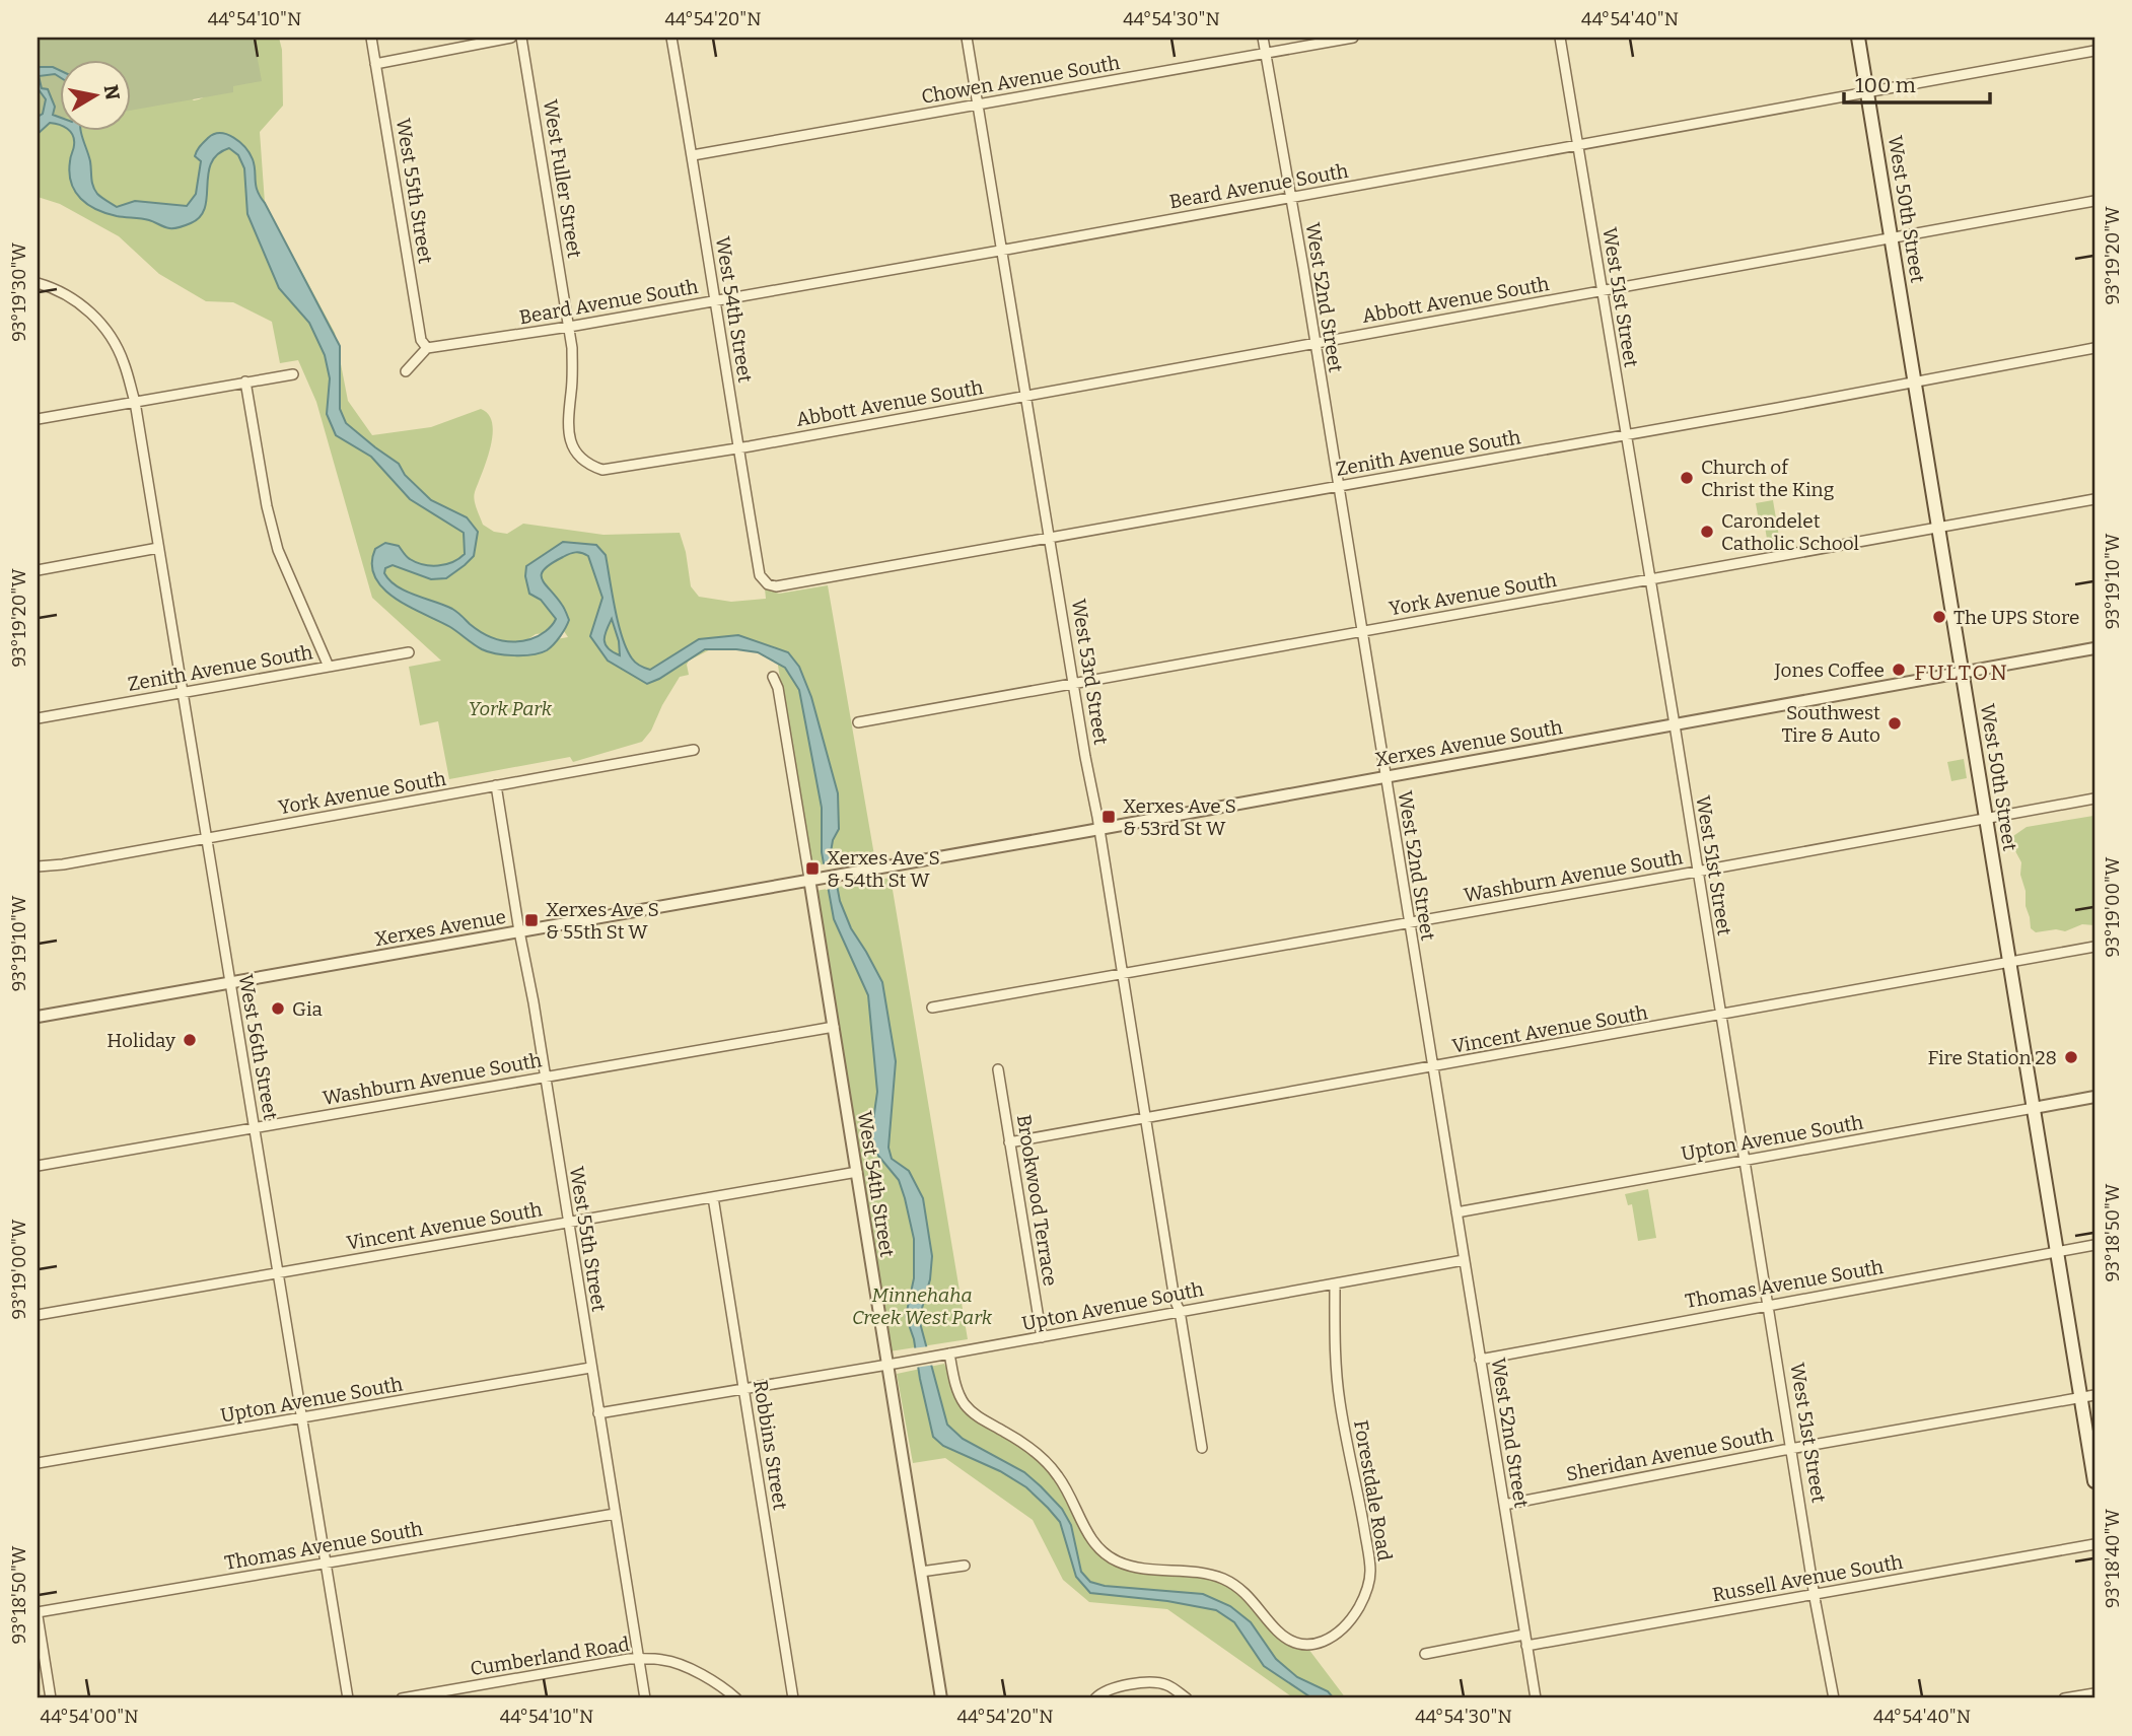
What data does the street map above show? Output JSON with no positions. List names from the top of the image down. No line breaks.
{"streets":{"main road":["West 50th Street"],"street":["Chowen Avenue South","West Fuller Street","Beard Avenue South","West 55th Street","West 52nd Street","West 51st Street","Abbott Avenue South","West 54th Street","Zenith Avenue South","York Avenue South","West 53rd Street","Xerxes Avenue South","Washburn Avenue South","Xerxes Avenue","Vincent Avenue South","West 56th Street","Upton Avenue South","Brookwood Terrace","Thomas Avenue South","Robbins Street","Sheridan Avenue South","Forestdale Road","Russell Avenue South","Cumberland Road"]},"crossings":[["Chowen Avenue South","West 52nd Street"],["Chowen Avenue South","West 54th Street"],["Chowen Avenue South","West 53rd Street"],["West Fuller Street","Beard Avenue South"],["West Fuller Street","Abbott Avenue South"],["West Fuller Street","West 54th Street"],["Beard Avenue South","West 55th Street"],["Beard Avenue South","West 50th Street"],["Beard Avenue South","West 52nd Street"],["Beard Avenue South","West 51st Street"],["Beard Avenue South","West 54th Street"],["Beard Avenue South","West 53rd Street"],["West 55th Street","York Avenue South"],["West 55th Street","Washburn Avenue South"],["West 55th Street","Xerxes Avenue"],["West 55th Street","Vincent Avenue South"],["West 55th Street","Upton Avenue South"],["West 55th Street","Thomas Avenue South"],["West 55th Street","Cumberland Road"],["West 50th Street","Abbott Avenue South"],["West 50th Street","Zenith Avenue South"],["West 50th Street","York Avenue South"],["West 50th Street","Xerxes Avenue South"],["West 50th Street","Washburn Avenue South"],["West 50th Street","Vincent Avenue South"],["West 50th Street","Upton Avenue South"],["West 50th Street","Thomas Avenue South"],["West 50th Street","Sheridan Avenue South"],["West 52nd Street","Abbott Avenue South"],["West 52nd Street","Zenith Avenue South"],["West 52nd Street","York Avenue South"],["West 52nd Street","Xerxes Avenue South"],["West 52nd Street","Washburn Avenue South"],["West 52nd Street","Vincent Avenue South"],["West 52nd Street","Upton Avenue South"],["West 52nd Street","Thomas Avenue South"],["West 52nd Street","Sheridan Avenue South"],["West 52nd Street","Russell Avenue South"],["West 51st Street","Abbott Avenue South"],["West 51st Street","Zenith Avenue South"],["West 51st Street","York Avenue South"],["West 51st Street","Xerxes Avenue South"],["West 51st Street","Washburn Avenue South"],["West 51st Street","Vincent Avenue South"],["West 51st Street","Upton Avenue South"],["West 51st Street","Thomas Avenue South"],["West 51st Street","Sheridan Avenue South"],["West 51st Street","Russell Avenue South"],["Abbott Avenue South","West 54th Street"],["Abbott Avenue South","West 53rd Street"],["West 54th Street","Zenith Avenue South"],["West 54th Street","Washburn Avenue South"],["West 54th Street","Xerxes Avenue"],["West 54th Street","Vincent Avenue South"],["West 54th Street","Upton Avenue South"],["Zenith Avenue South","West 53rd Street"],["Zenith Avenue South","West 56th Street"],["York Avenue South","West 53rd Street"],["York Avenue South","West 56th Street"],["West 53rd Street","Xerxes Avenue South"],["West 53rd Street","Washburn Avenue South"],["West 53rd Street","Vincent Avenue South"],["West 53rd Street","Upton Avenue South"],["Xerxes Avenue South","Xerxes Avenue"],["Washburn Avenue South","West 56th Street"],["Xerxes Avenue","West 56th Street"],["Vincent Avenue South","West 56th Street"],["Vincent Avenue South","Brookwood Terrace"],["Vincent Avenue South","Robbins Street"],["West 56th Street","Upton Avenue South"],["West 56th Street","Thomas Avenue South"],["Upton Avenue South","Brookwood Terrace"],["Upton Avenue South","Robbins Street"],["Upton Avenue South","Forestdale Road"]],"districts":["FULTON"],"parks":["York Park","Minnehaha Creek West Park"],"places":{"other":["Church of Christ the King","Carondelet Catholic School","The UPS Store","Jones Coffee","Southwest Tire & Auto","Gia","Holiday","Fire Station 28"],"transit":["Xerxes Ave S & 53rd St W","Xerxes Ave S & 54th St W","Xerxes Ave S & 55th St W"]},"scale_bar":"100 m","north":"right","coordinates":["44°54'10\"N","44°54'20\"N","44°54'30\"N","44°54'40\"N","93°19'20\"W","93°19'30\"W","93°19'10\"W","93°19'00\"W","93°18'50\"W","93°18'40\"W","44°54'00\"N"]}
